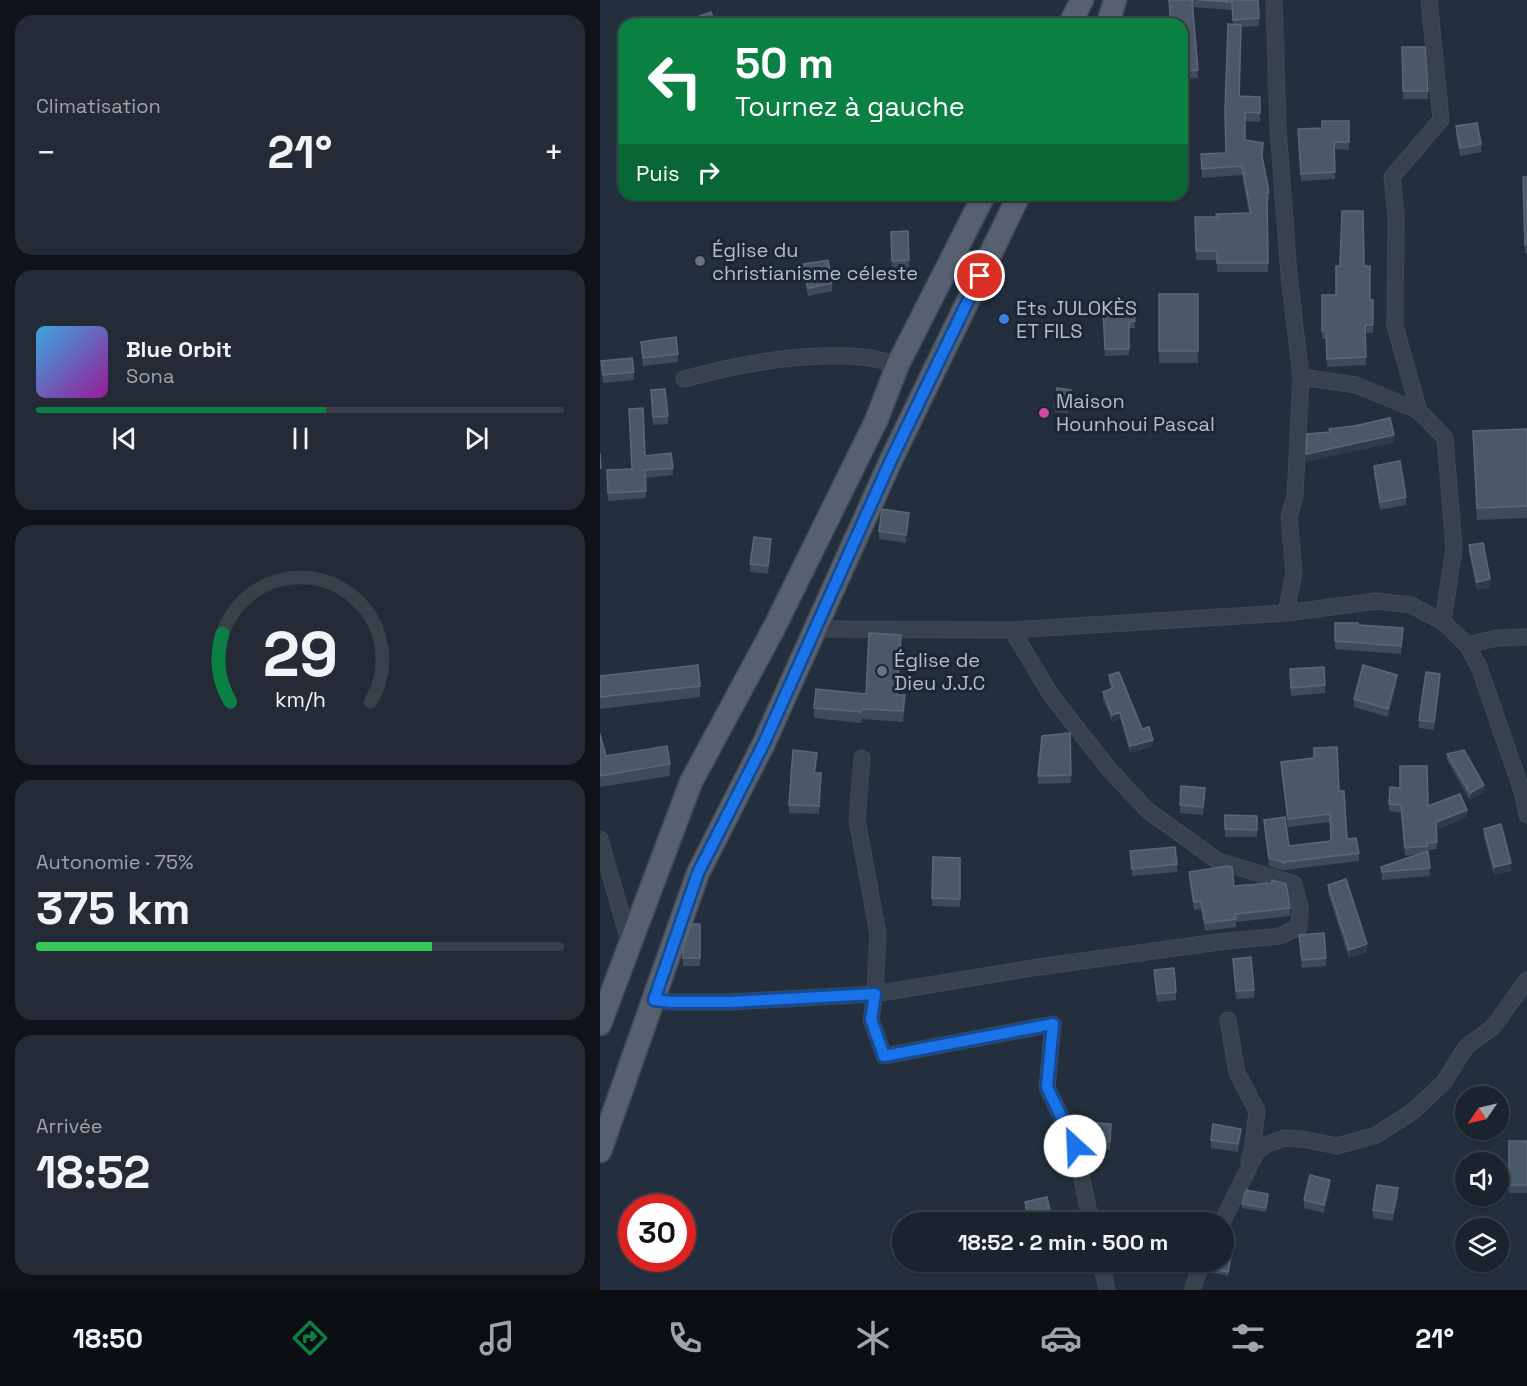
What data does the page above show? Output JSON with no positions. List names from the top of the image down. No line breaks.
{"places":["Église du christianisme céleste","Ets JULOKÈS ET FILS","Maison Hounhoui Pascal","Église de Dieu J.J.C"],"north":"bottom left","page":{"tile":["Climatisation",["Autonomie · 75%","375 km"],["Arrivée","18:52"]],"turn":["50 m","Tournez à gauche"],"heat":["−","21°","+"],"then":"Puis","song":["Blue Orbit","Sona"],"limit":"30","trip":"18:52 · 2 min · 500 m","tabs":["18:50","21°"],"gauge":["29","km/h"]}}
